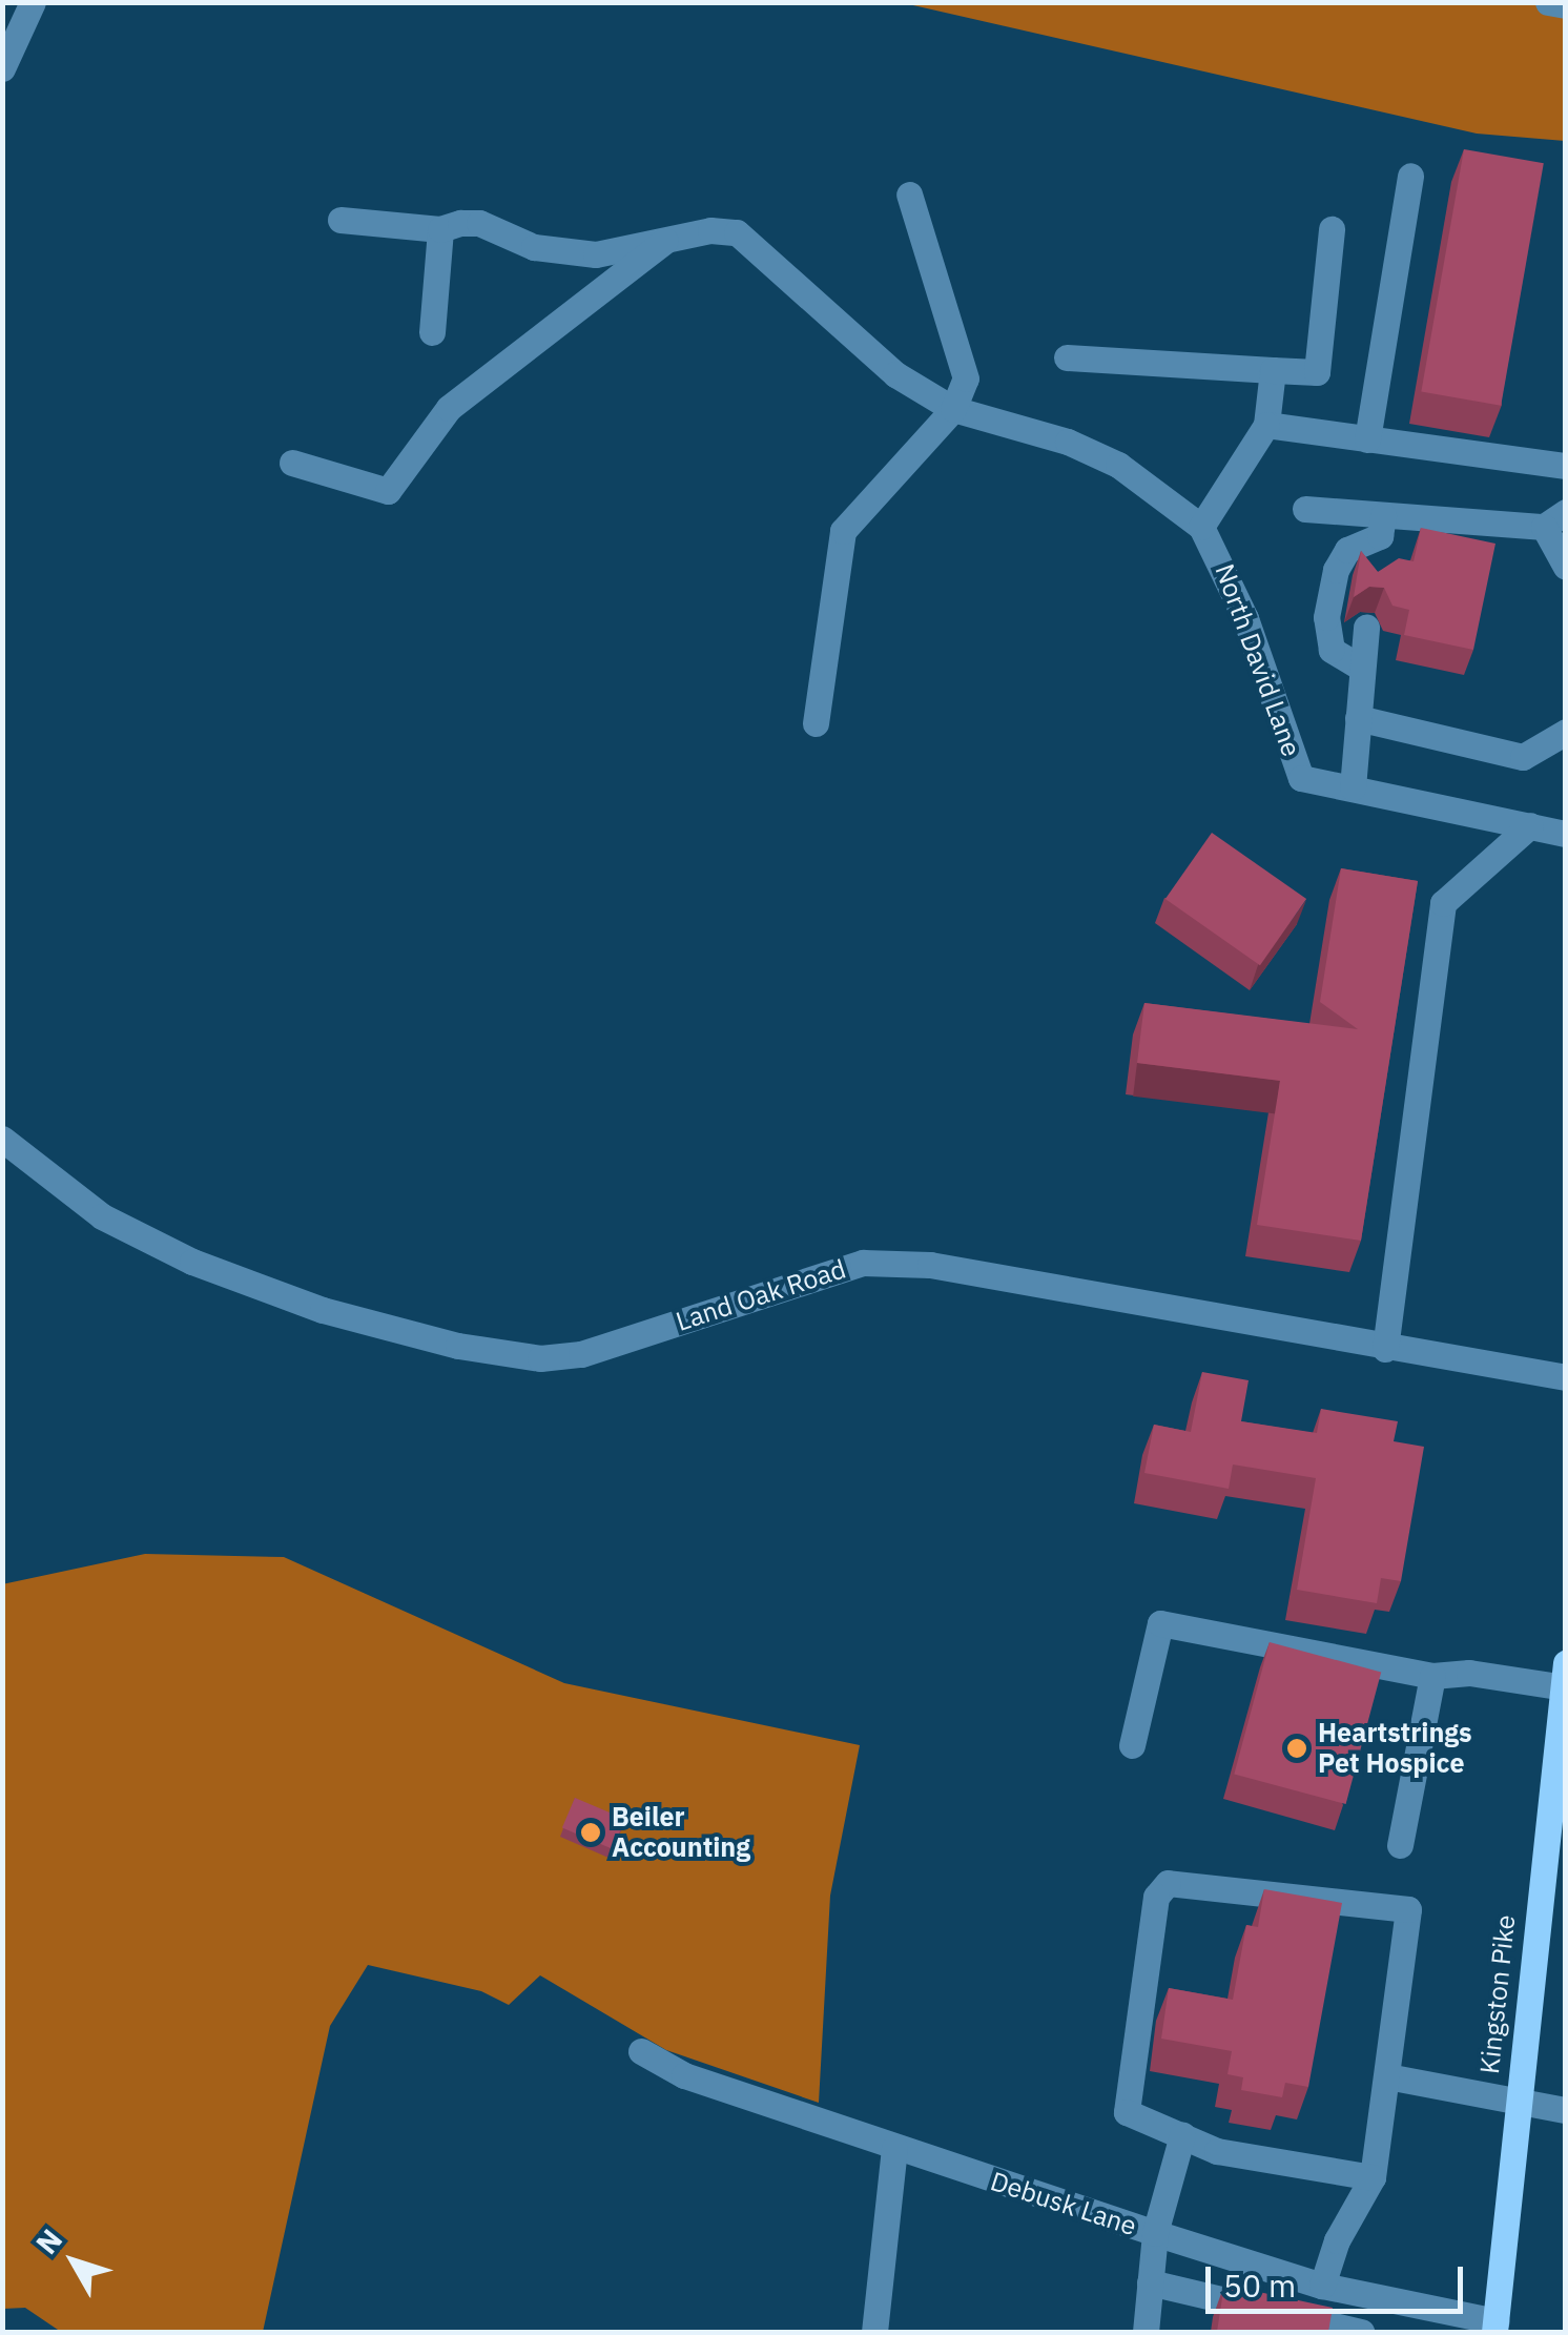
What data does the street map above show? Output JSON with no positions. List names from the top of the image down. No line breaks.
{"streets":{"main road":["Kingston Pike"],"street":["North David Lane","Land Oak Road","Debusk Lane"]},"crossings":[["Kingston Pike","Debusk Lane"]],"places":["Heartstrings Pet Hospice","Beiler Accounting"],"scale_bar":"50 m","north":"top left"}
